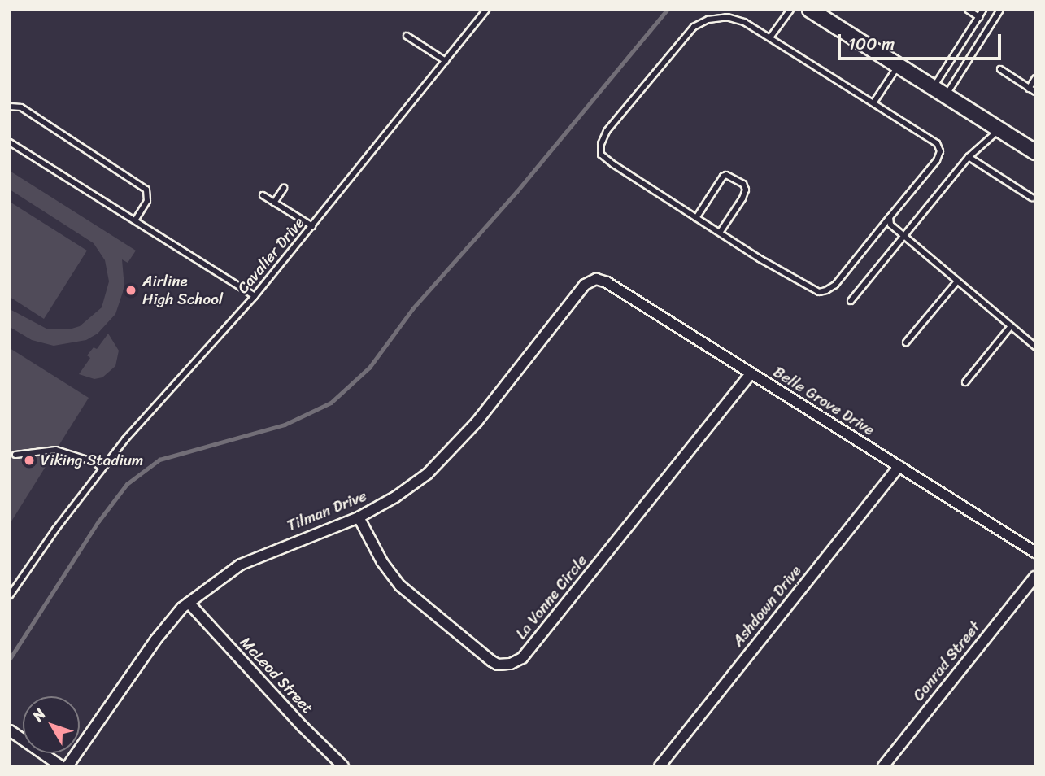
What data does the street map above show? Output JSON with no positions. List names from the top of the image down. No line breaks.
{"streets":{"street":["Belle Grove Drive","Tilman Drive","La Vonne Circle","Ashdown Drive","Conrad Street","McLeod Street"],"lane":["Cavalier Drive"]},"crossings":[["Belle Grove Drive","Tilman Drive"],["Belle Grove Drive","La Vonne Circle"],["Belle Grove Drive","Ashdown Drive"],["Tilman Drive","La Vonne Circle"],["Tilman Drive","McLeod Street"]],"places":["Airline High School","Viking Stadium"],"scale_bar":"100 m","north":"top left"}
